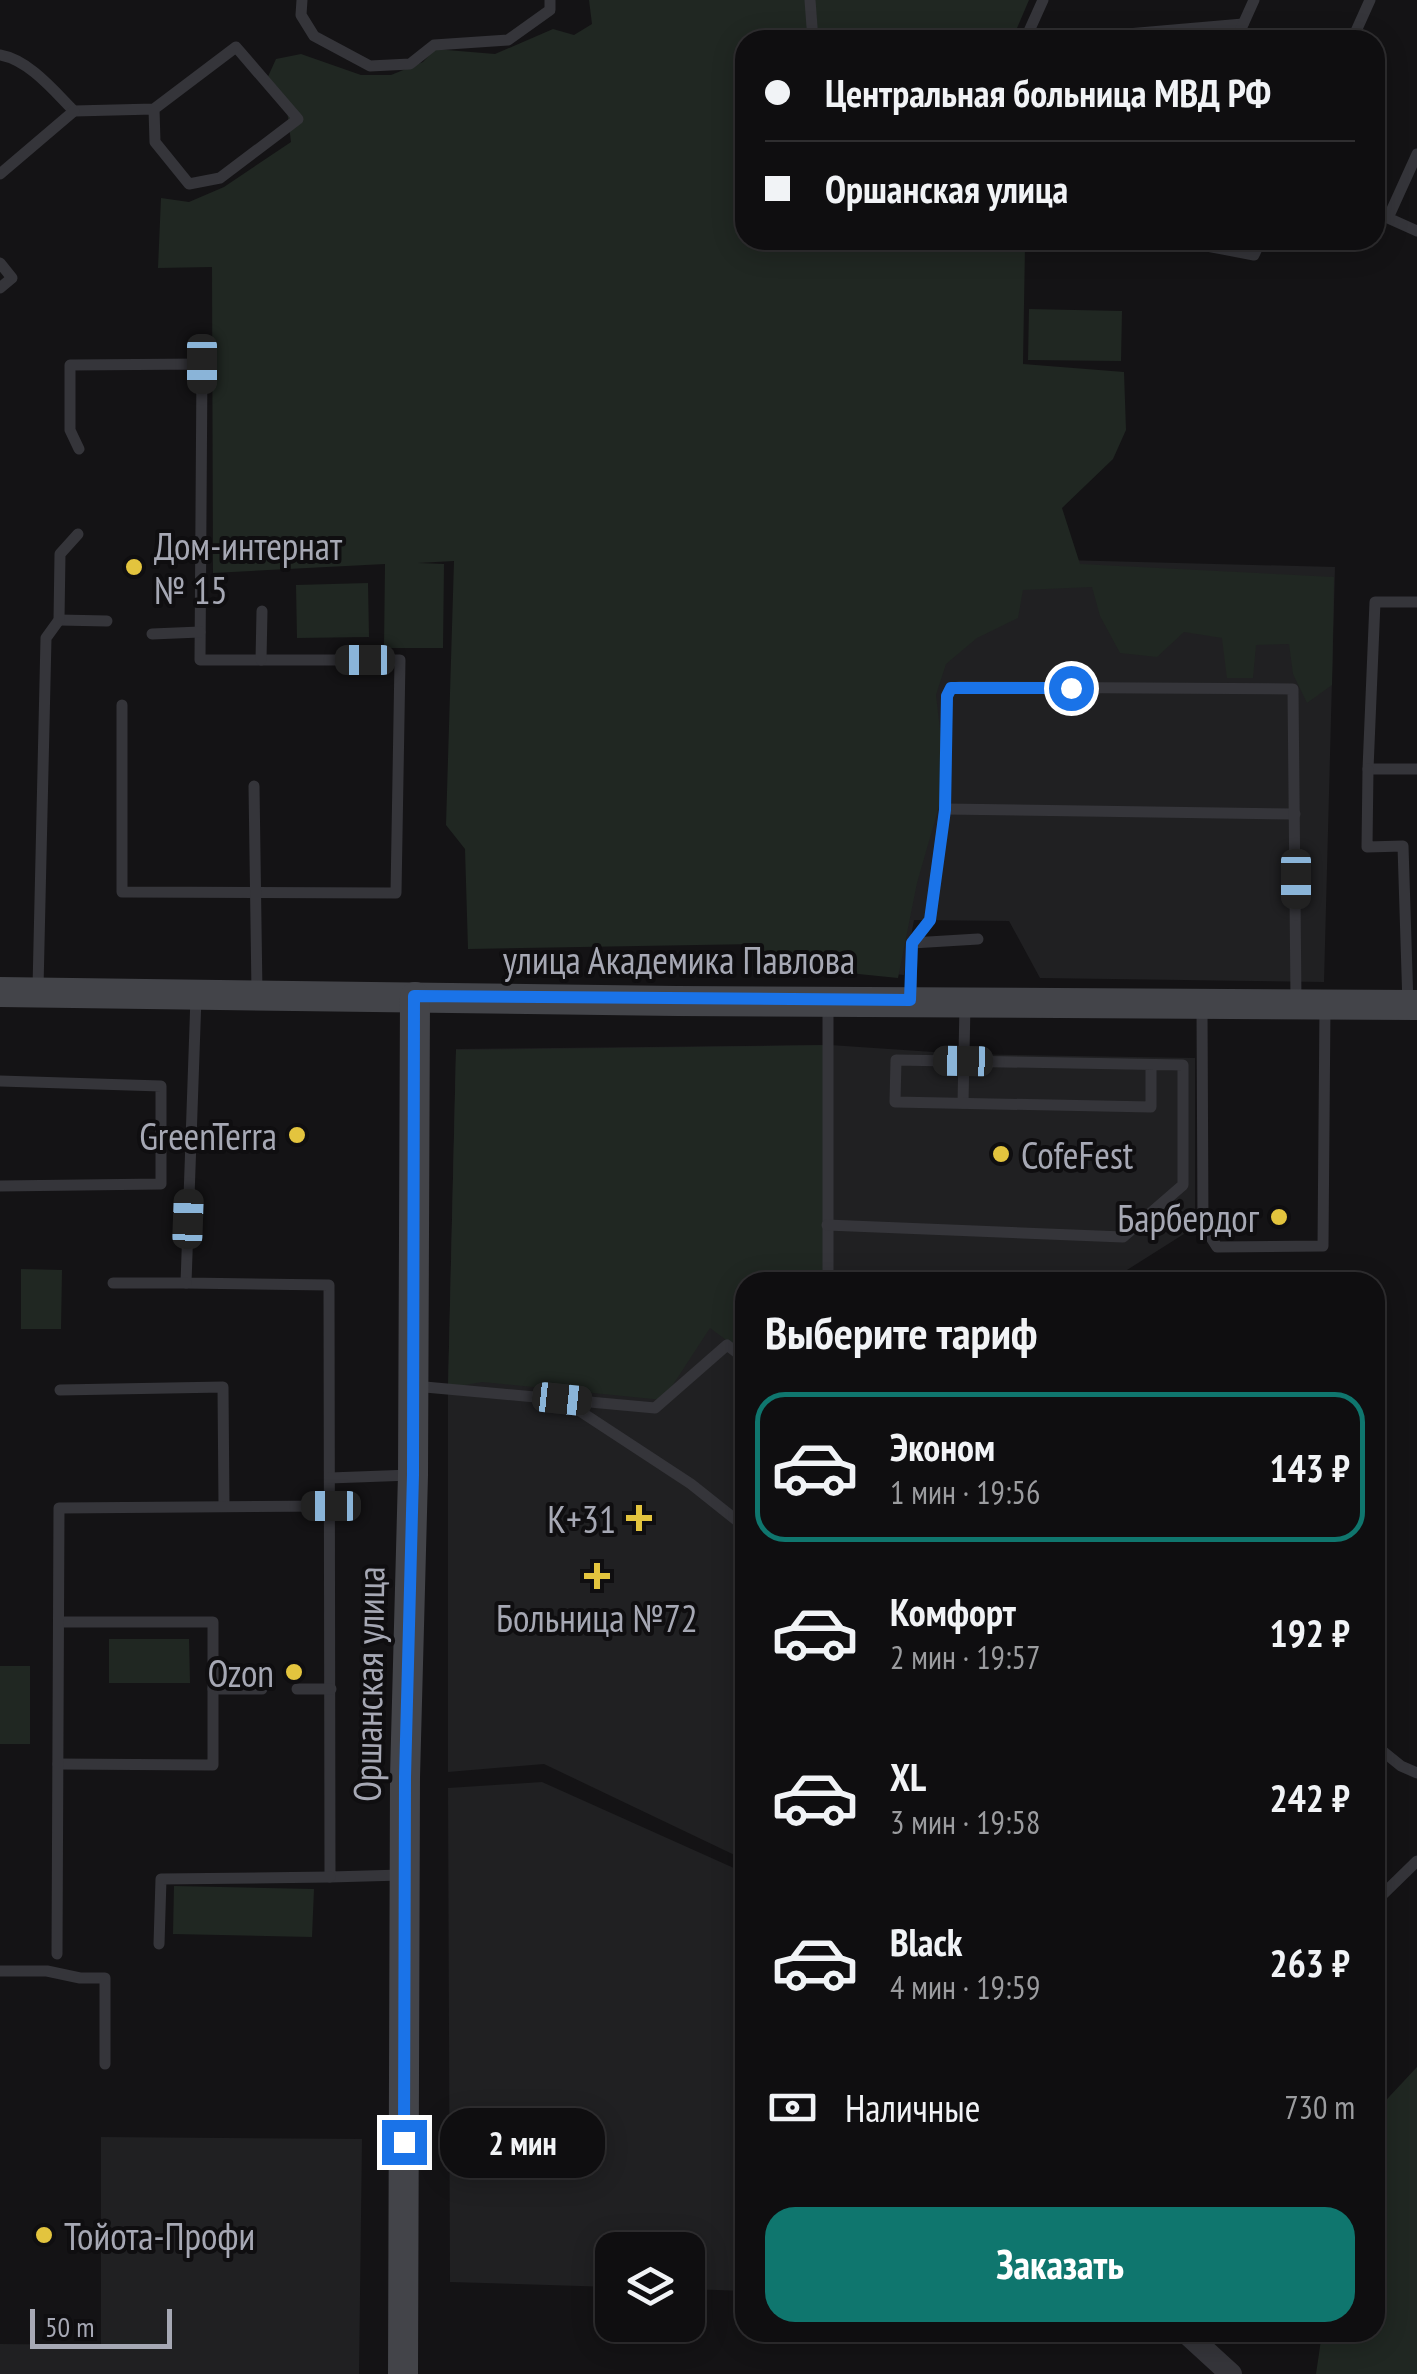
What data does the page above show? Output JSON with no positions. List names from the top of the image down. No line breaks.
{"streets":{"street":["улица Академика Павлова","Оршанская улица"]},"crossings":[["улица Академика Павлова","Оршанская улица"]],"places":{"other":["Дом-интернат № 15","GreenTerra","CofeFest","Барбердог","Ozon","Тойота-Профи"],"health":["К+31","Больница №72"]},"scale_bar":"50 m","page":{"banner":["Центральная больница МВД РФ","Оршанская улица"],"heading":"Выберите тариф","list":[{"name":"Эконом","note":"1 мин · 19:56","value":"143 ₽"},{"name":"Комфорт","note":"2 мин · 19:57","value":"192 ₽"},{"name":"XL","note":"3 мин · 19:58","value":"242 ₽"},{"name":"Black","note":"4 мин · 19:59","value":"263 ₽"}],"pay":["Наличные","730 m"],"bubble":"2 мин","buttons":"Заказать","scale":"50 m"}}
